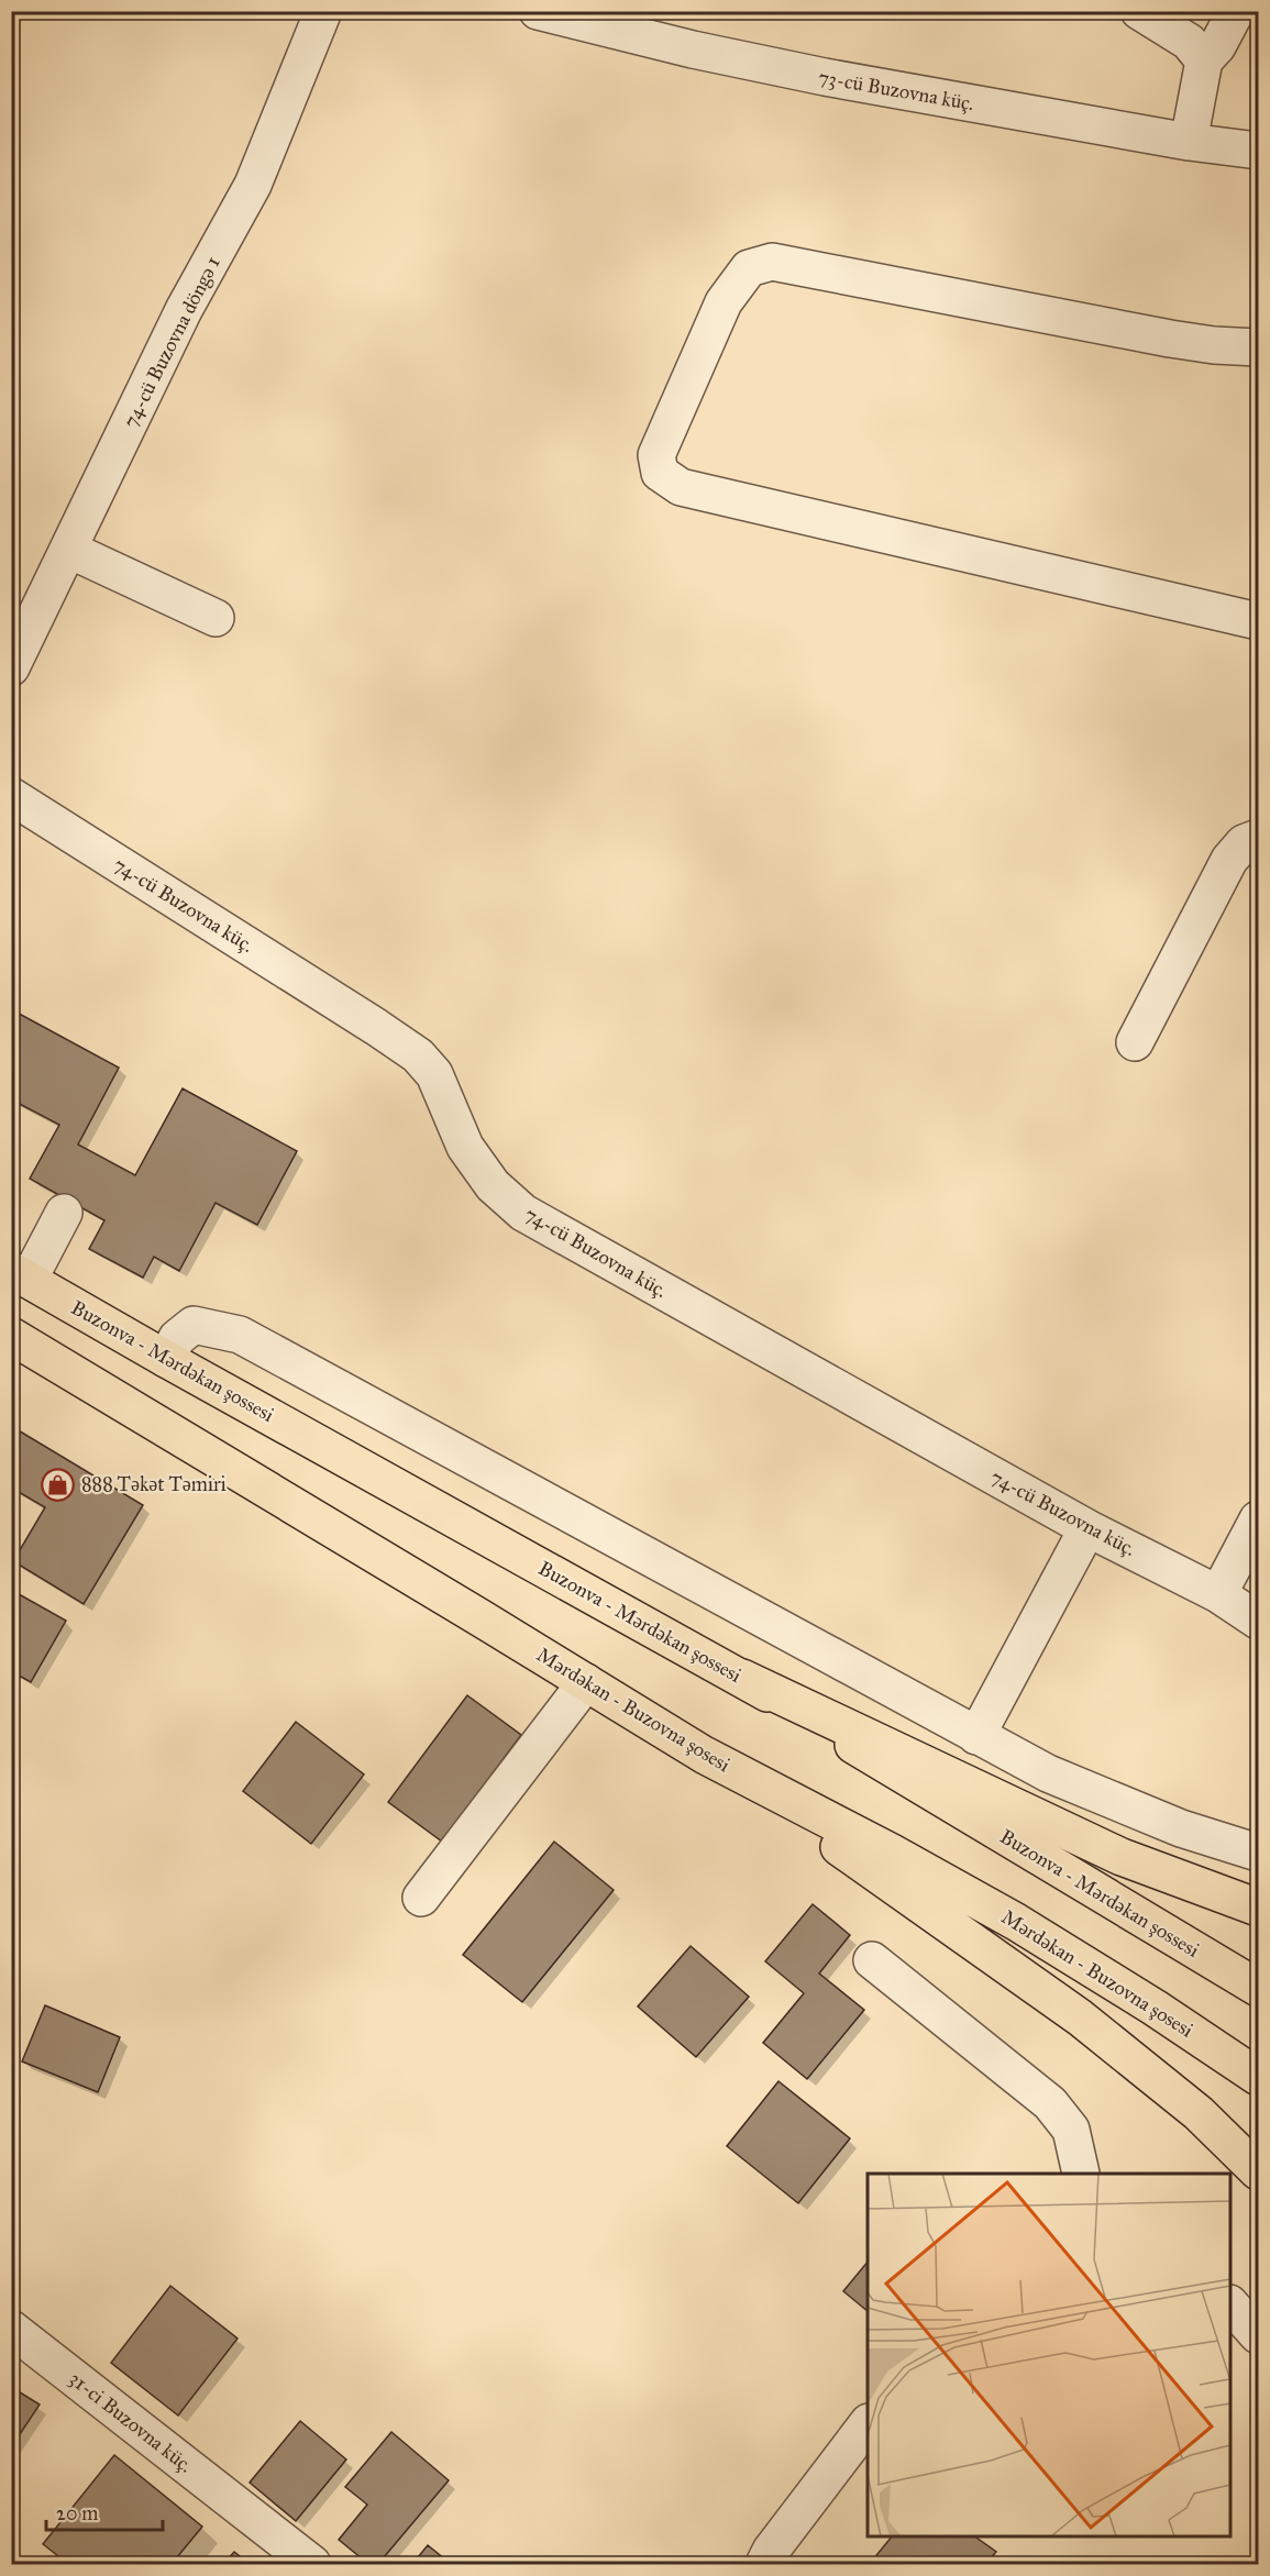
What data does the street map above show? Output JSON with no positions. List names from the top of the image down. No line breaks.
{"streets":{"main road":["Buzonva - Mərdəkan şossesi","Mərdəkan - Buzovna şosesi"],"street":["73-cü Buzovna küç.","74-cü Buzovna döngə 1","74-cü Buzovna küç.","31-ci Buzovna küç."]},"places":{"shop":["888 Təkət Təmiri"]},"scale_bar":"20 m"}
